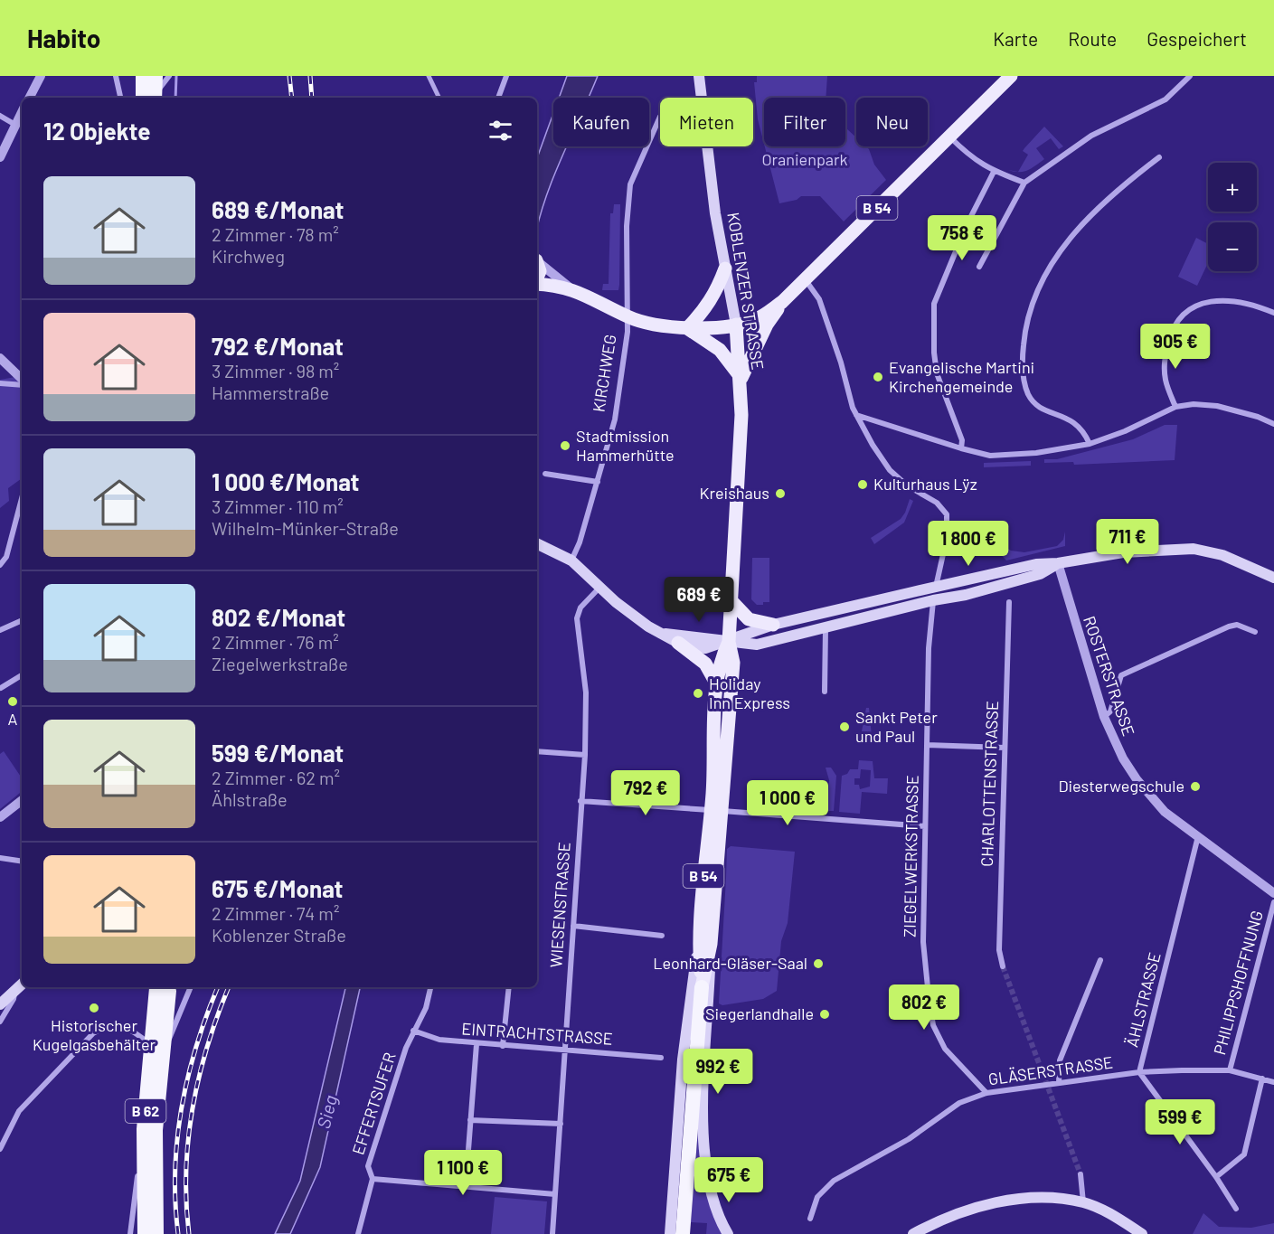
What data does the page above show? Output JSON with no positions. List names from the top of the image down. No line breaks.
{"streets":{"highway":["B 54","B 62"],"main road":["KOBLENZER STRASSE"],"street":["KIRCHWEG","ROSTERSTRASSE","CHARLOTTENSTRASSE","ZIEGELWERKSTRASSE","WIESENSTRASSE","PHILIPPSHOFFNUNG","ÄHLSTRASSE","EINTRACHTSTRASSE","GLÄSERSTRASSE","EFFERTSUFER"]},"crossings":[["B 54","KOBLENZER STRASSE"],["B 54","KIRCHWEG"],["ROSTERSTRASSE","ÄHLSTRASSE"],["ZIEGELWERKSTRASSE","GLÄSERSTRASSE"],["WIESENSTRASSE","EINTRACHTSTRASSE"],["PHILIPPSHOFFNUNG","GLÄSERSTRASSE"],["ÄHLSTRASSE","GLÄSERSTRASSE"],["EINTRACHTSTRASSE","EFFERTSUFER"]],"water":["Sieg"],"parks":["Oranienpark"],"places":["Evangelische Martini Kirchengemeinde","Stadtmission Hammerhütte","Kulturhaus Lÿz","Kreishaus","Holiday Inn Express","A","Sankt Peter und Paul","Diesterwegschule","Leonhard-Gläser-Saal","Historischer Kugelgasbehälter","Siegerlandhalle"],"page":{"header":"Habito","nav":["Karte","Route","Gespeichert"],"chip":["Kaufen","Mieten","Filter","Neu"],"heading":"12 Objekte","map_buttons":["+","−"],"list":[{"name":"689 €/Monat","note":"2 Zimmer · 78 m² · Kirchweg"},{"name":"792 €/Monat","note":"3 Zimmer · 98 m² · Hammerstraße"},{"name":"1 000 €/Monat","note":"3 Zimmer · 110 m² · Wilhelm-Münker-Straße"},{"name":"802 €/Monat","note":"2 Zimmer · 76 m² · Ziegelwerkstraße"},{"name":"599 €/Monat","note":"2 Zimmer · 62 m² · Ählstraße"},{"name":"675 €/Monat","note":"2 Zimmer · 74 m² · Koblenzer Straße"}],"price":["758 €","905 €","711 €","1 800 €","689 €","792 €","1 000 €","802 €","992 €","599 €","1 100 €","675 €"]}}
